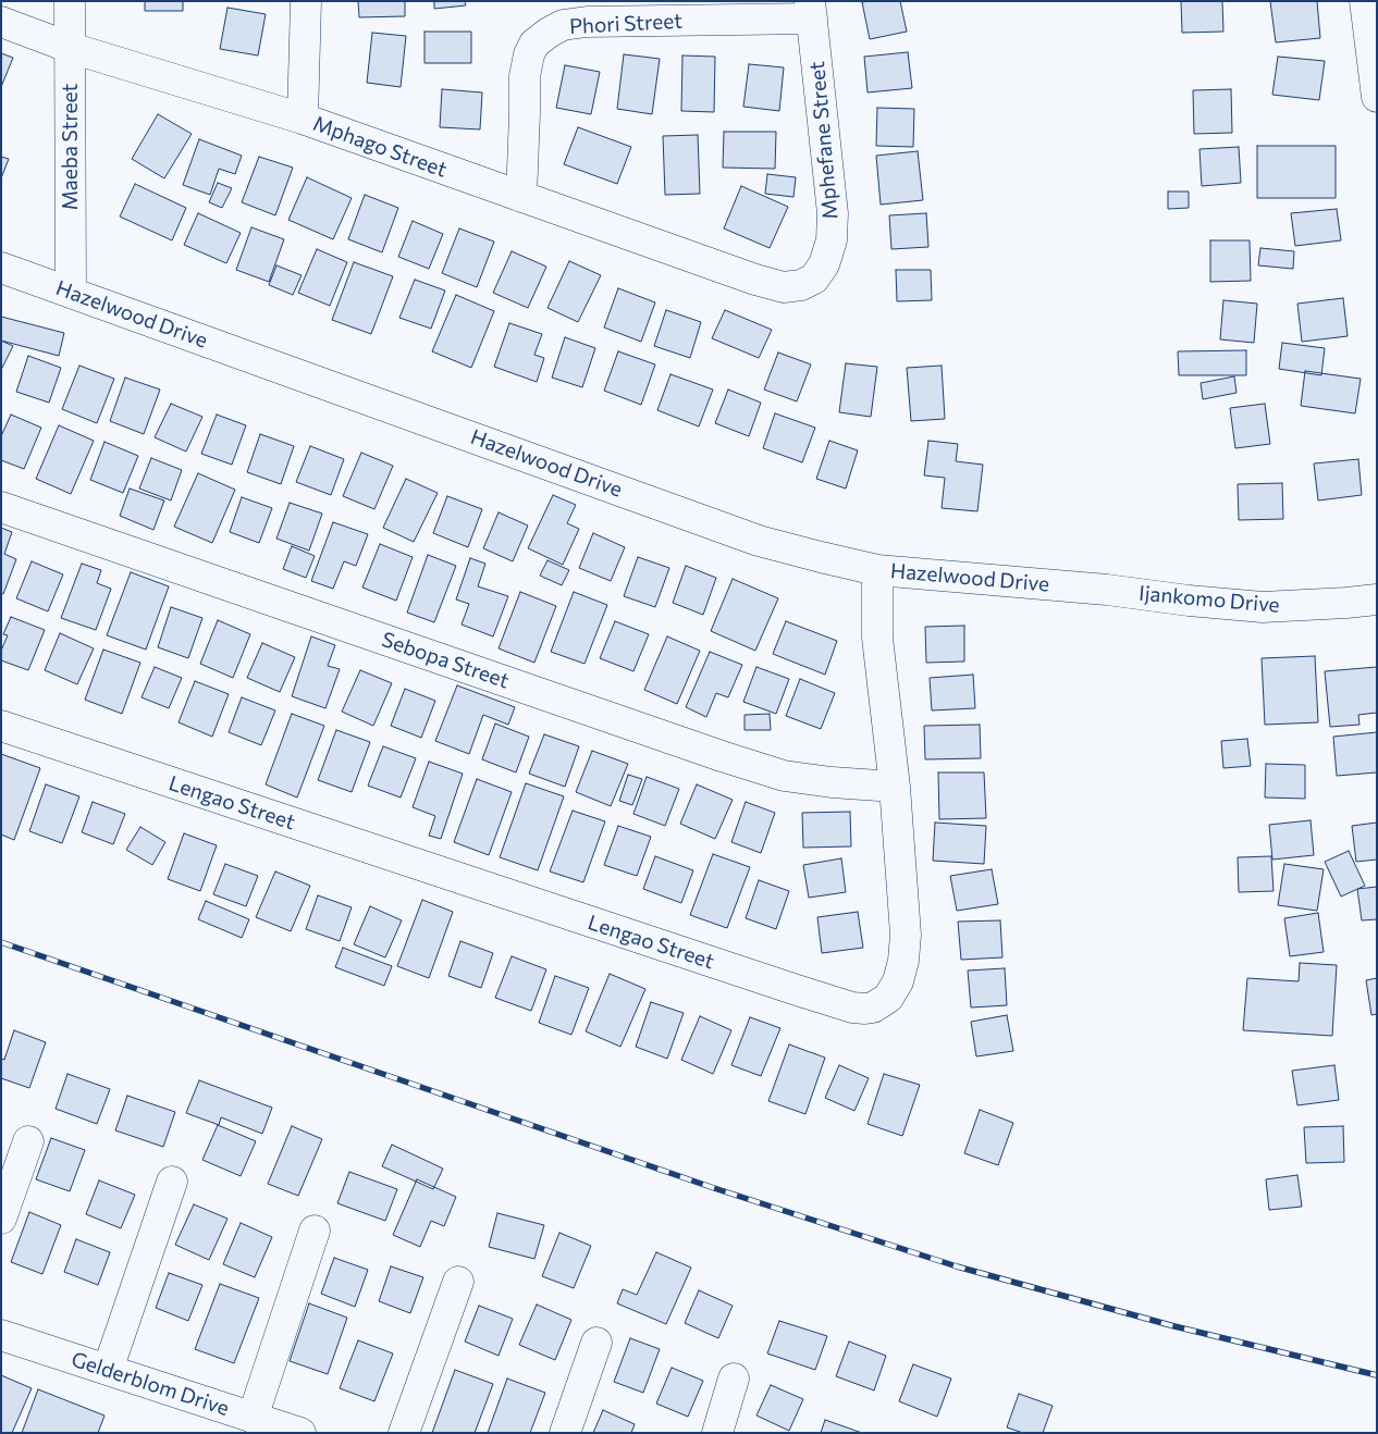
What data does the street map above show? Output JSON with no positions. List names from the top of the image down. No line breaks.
{"streets":{"street":["Phori Street","Mphefane Street","Maeba Street","Mphago Street","Hazelwood Drive","Ijankomo Drive","Sebopa Street","Lengao Street","Gelderblom Drive"]},"crossings":[["Phori Street","Mphefane Street"],["Phori Street","Mphago Street"],["Mphefane Street","Mphago Street"],["Maeba Street","Mphago Street"],["Maeba Street","Hazelwood Drive"],["Hazelwood Drive","Ijankomo Drive"],["Hazelwood Drive","Lengao Street"],["Sebopa Street","Lengao Street"]]}
